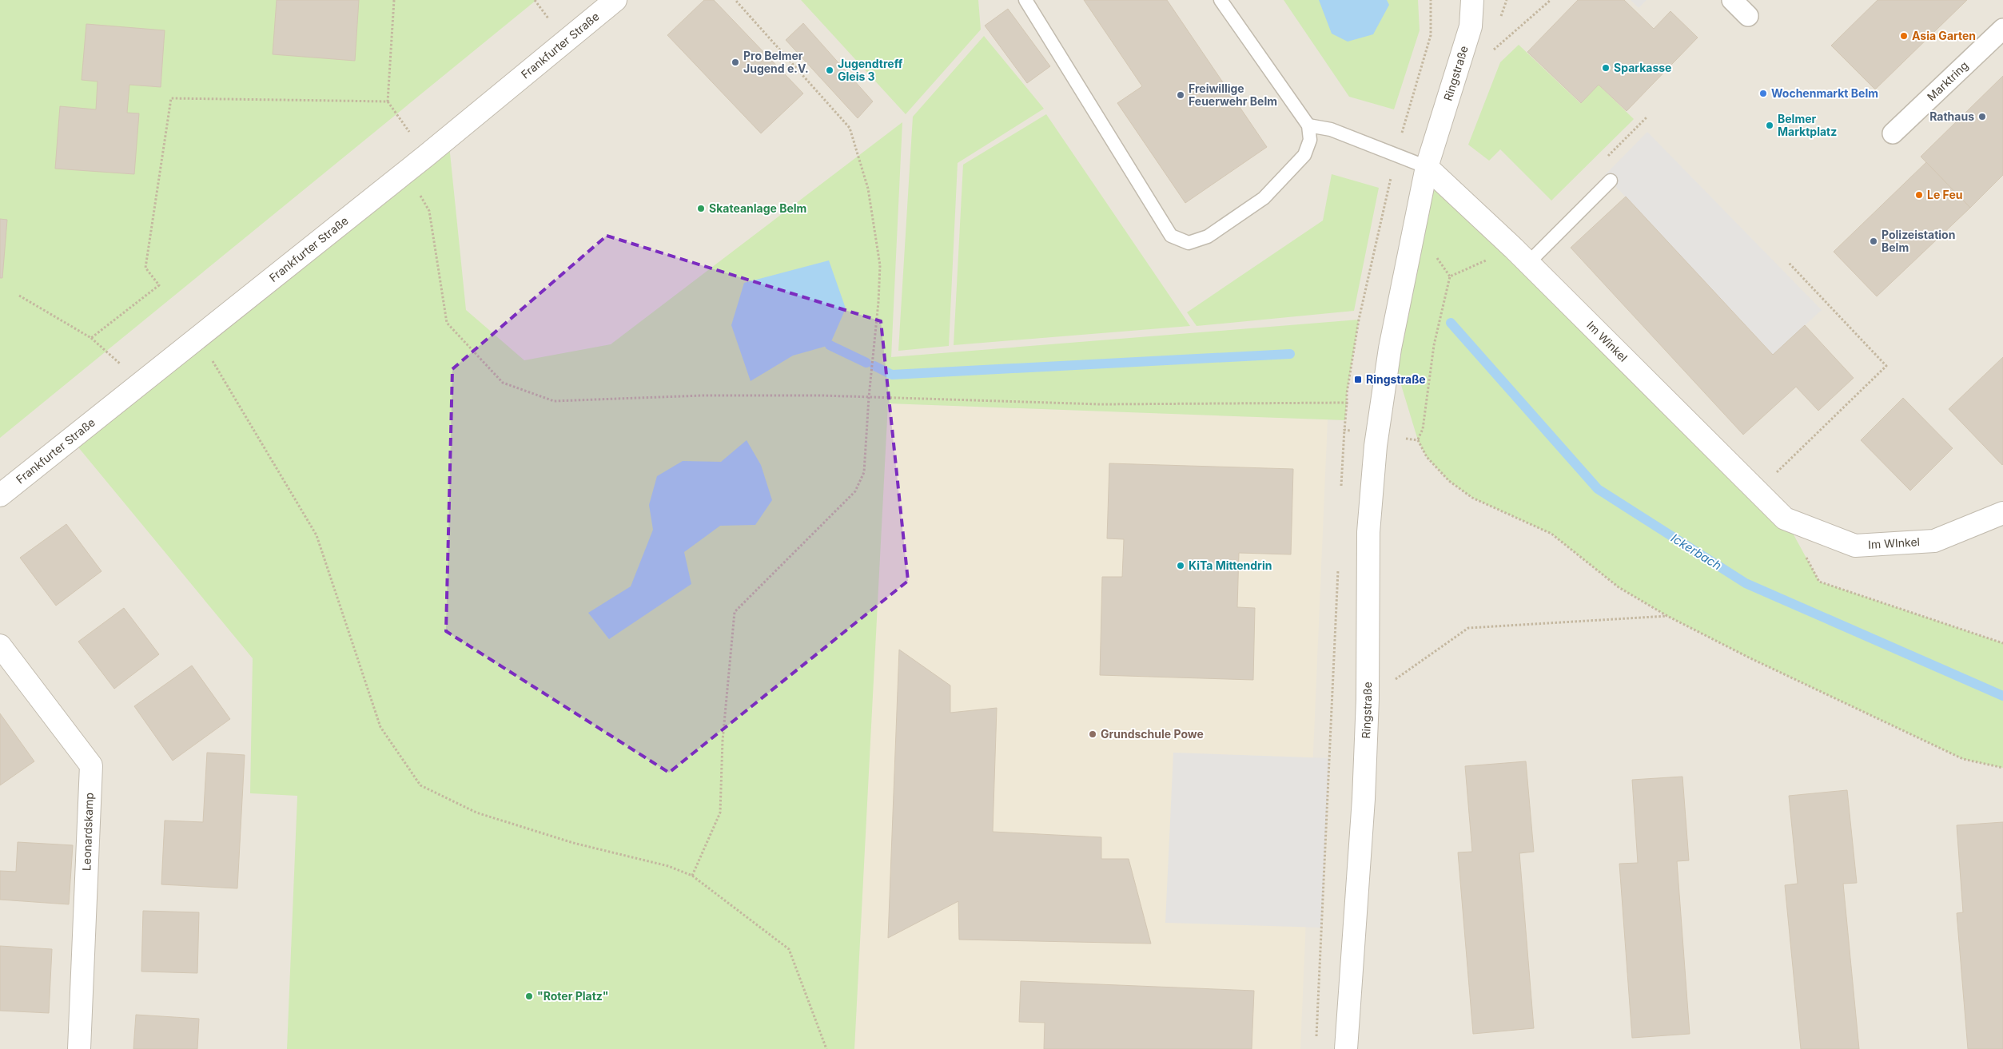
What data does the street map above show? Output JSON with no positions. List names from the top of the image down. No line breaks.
{"streets":{"street":["Frankfurter Straße","Ringstraße","Marktring","Im Winkel","Im WInkel","Leonardskamp"]},"crossings":[["Ringstraße","Im Winkel"],["Im Winkel","Im WInkel"]],"water":["Ickerbach"],"places":{"other":["Asia Garten","Pro Belmer Jugend e.V.","Sparkasse","Jugendtreff Gleis 3","Wochenmarkt Belm","Freiwillige Feuerwehr Belm","Rathaus","Belmer Marktplatz","Le Feu","Skateanlage Belm","Polizeistation Belm","KiTa Mittendrin","Grundschule Powe","\"Roter Platz\""],"transit":["Ringstraße"]}}
